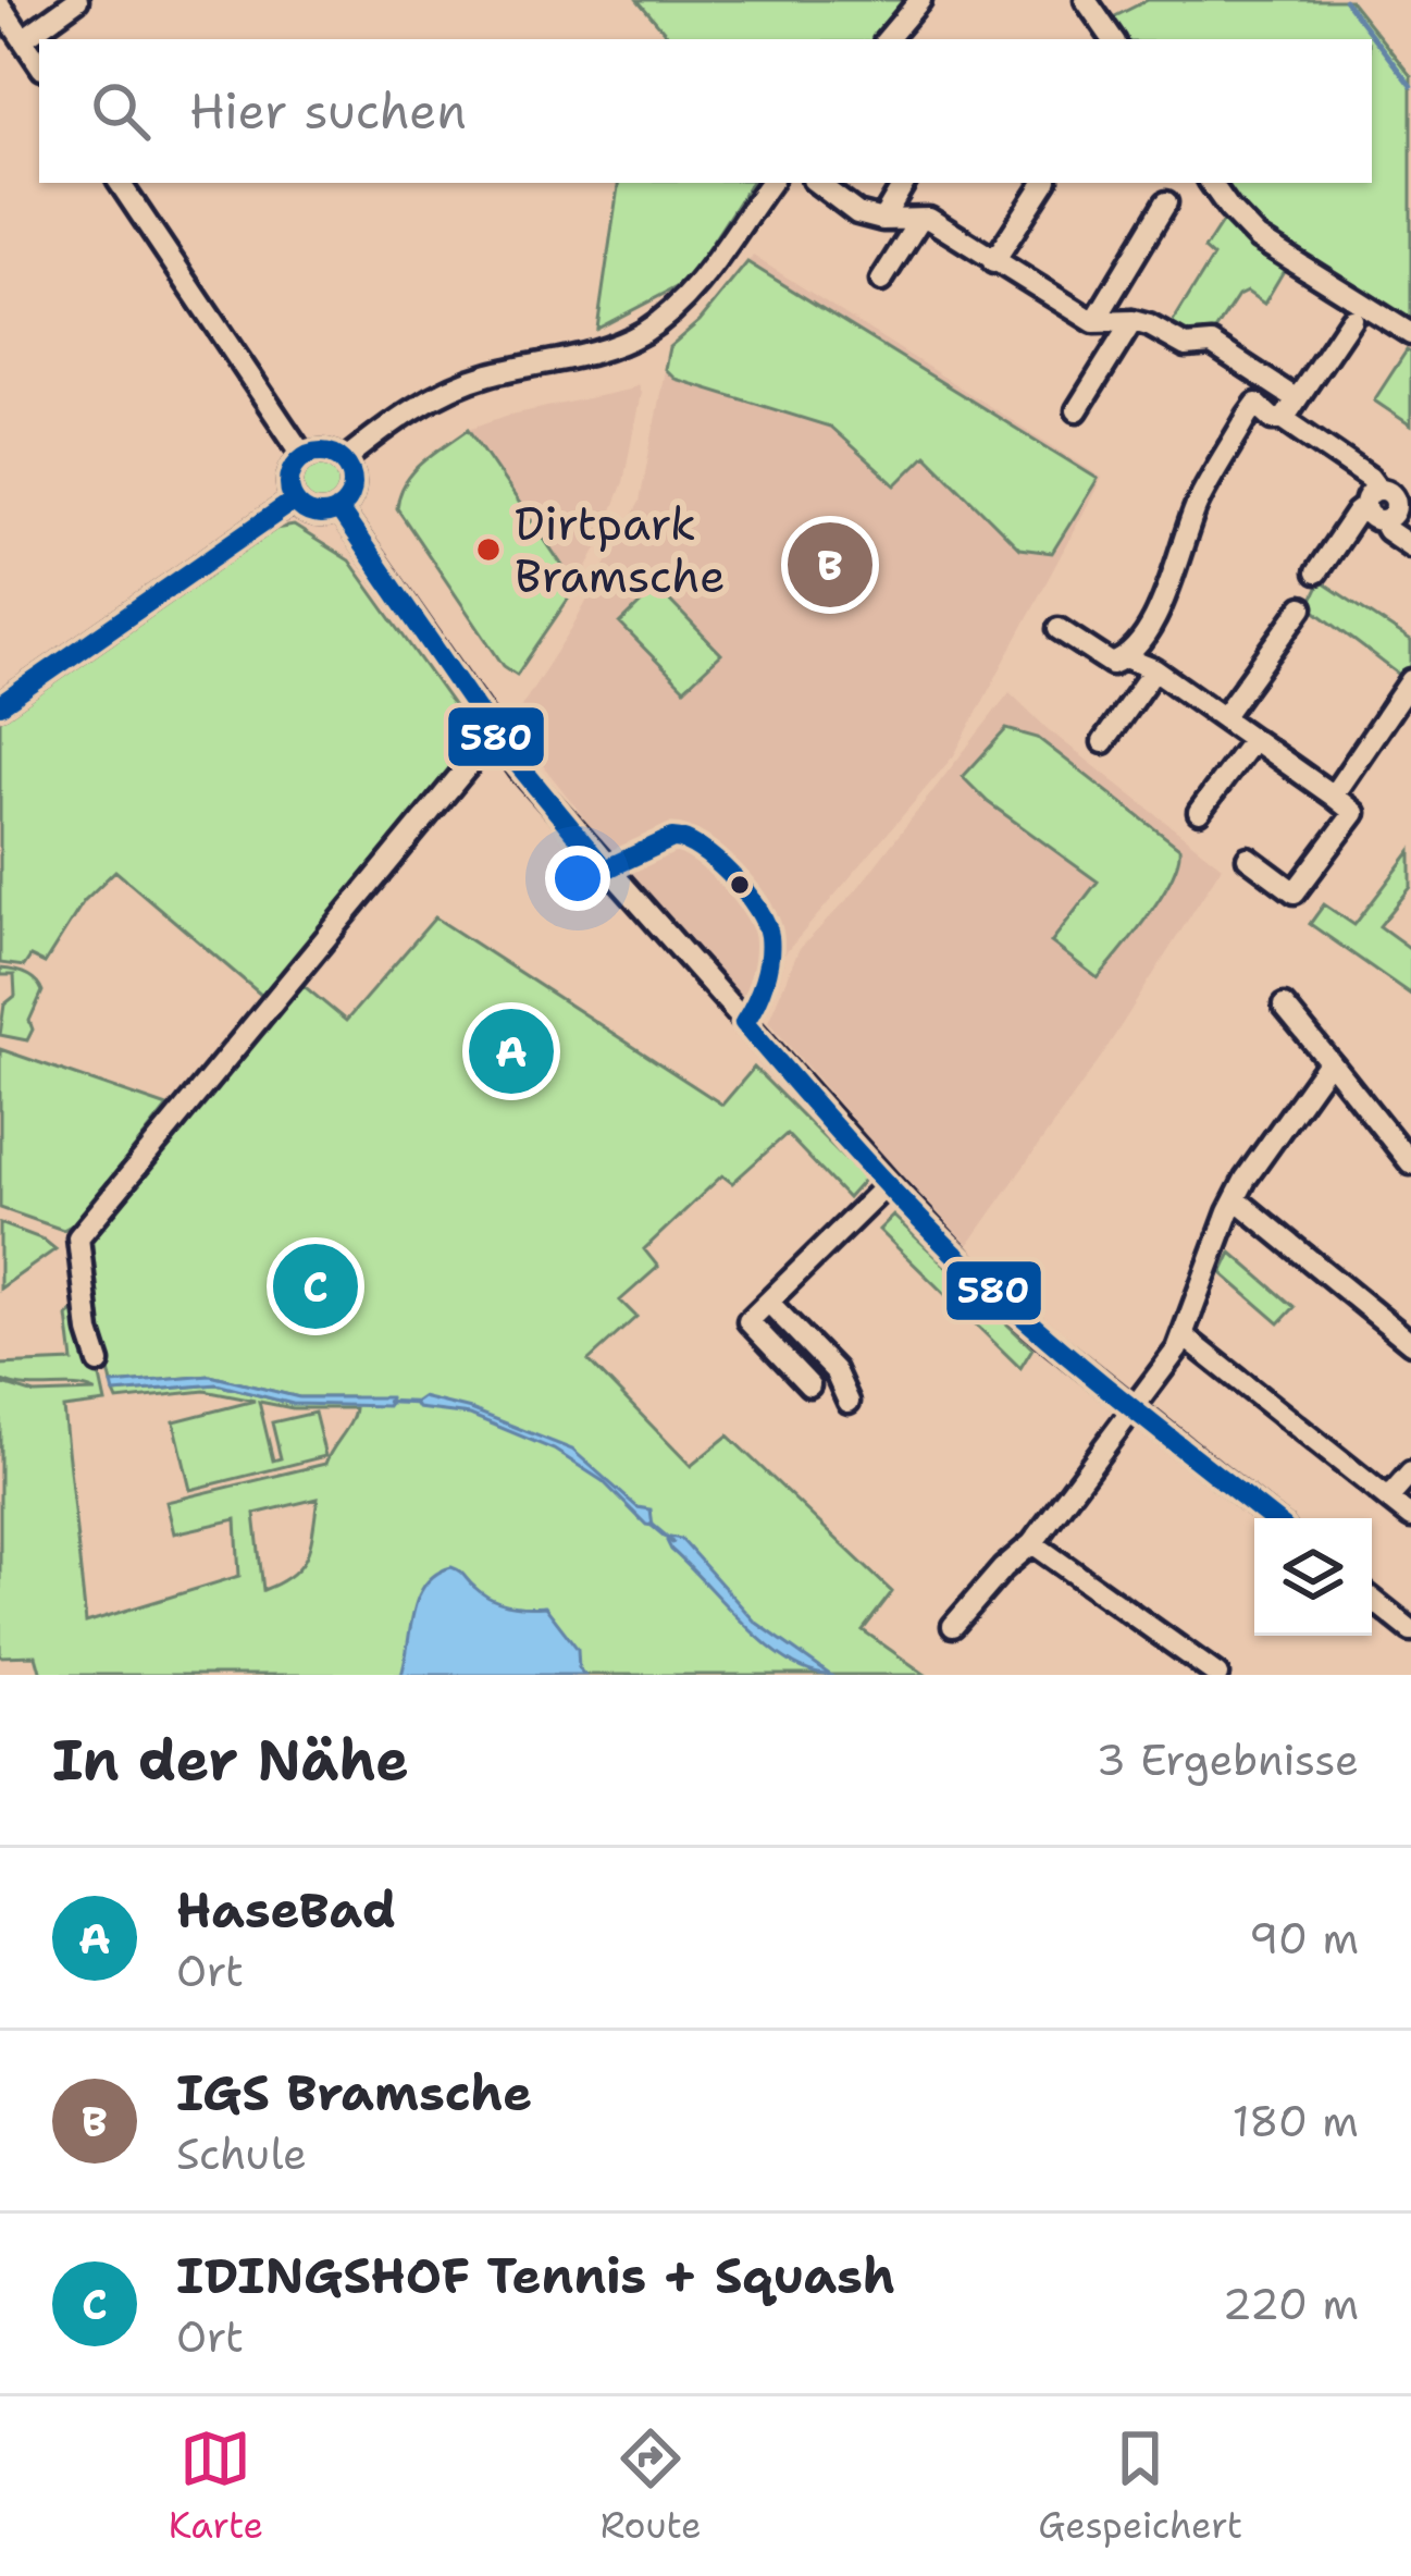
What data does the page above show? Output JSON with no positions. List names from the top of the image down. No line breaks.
{"places":["Dirtpark Bramsche"],"lines":["transit line 580"],"page":{"search":"Hier suchen","pins":["B","A","C"],"heading":["In der Nähe","3 Ergebnisse"],"list":[{"mark":"A","name":"HaseBad","note":"Ort","value":"90 m"},{"mark":"B","name":"IGS Bramsche","note":"Schule","value":"180 m"},{"mark":"C","name":"IDINGSHOF Tennis + Squash","note":"Ort","value":"220 m"}],"nav":["Karte","Route","Gespeichert"]}}
